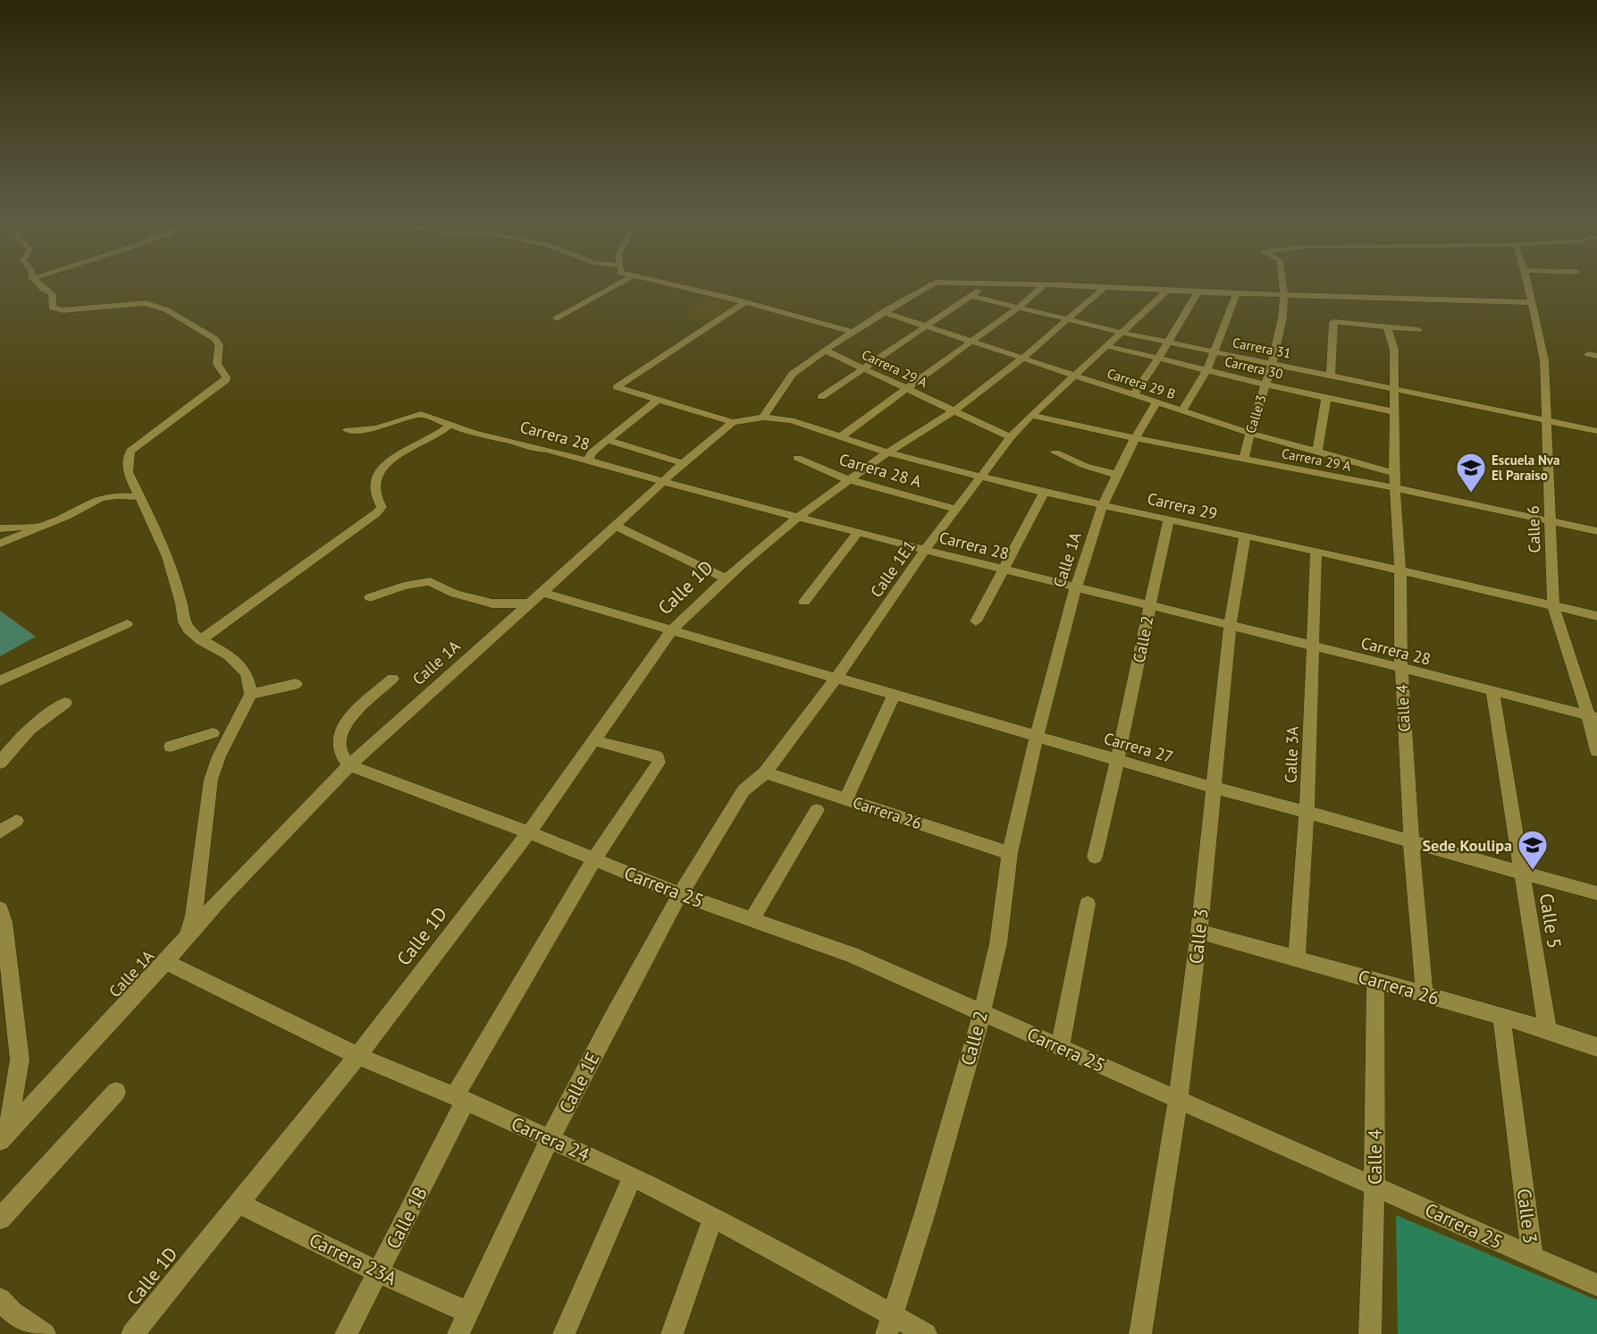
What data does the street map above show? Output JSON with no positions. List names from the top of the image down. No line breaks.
{"streets":{"street":["Carrera 31","Carrera 30","Carrera 29 A","Carrera 29 B","Calle 3","Carrera 28","Carrera 28 A","Carrera 29","Calle 6","Calle 1A","Calle 1E1","Calle 1D","Calle 2","Calle 4","Carrera 27","Calle 3A","Carrera 26","Carrera 25","Calle 5","Calle 1E","Carrera 24","Calle 1B","Carrera 23A"]},"crossings":[["Carrera 31","Calle 3"],["Carrera 31","Calle 6"],["Carrera 31","Calle 1E1"],["Carrera 31","Calle 1D"],["Carrera 31","Calle 4"],["Carrera 30","Calle 3"],["Carrera 30","Calle 1E1"],["Carrera 30","Calle 4"],["Carrera 29 A","Calle 3"],["Carrera 29 A","Calle 6"],["Carrera 29 A","Calle 1A"],["Carrera 29 A","Calle 1E1"],["Carrera 29 A","Calle 1D"],["Carrera 29 A","Calle 4"],["Carrera 29 B","Calle 3"],["Carrera 29 B","Calle 1A"],["Carrera 29 B","Calle 1E1"],["Carrera 29 B","Calle 1D"],["Carrera 29 B","Calle 4"],["Calle 3","Carrera 28"],["Calle 3","Carrera 29"],["Calle 3","Carrera 27"],["Calle 3","Carrera 26"],["Calle 3","Carrera 25"],["Carrera 28","Calle 6"],["Carrera 28","Calle 1A"],["Carrera 28","Calle 1E1"],["Carrera 28","Calle 1D"],["Carrera 28","Calle 2"],["Carrera 28","Calle 4"],["Carrera 28","Calle 3A"],["Carrera 28","Calle 5"],["Carrera 28 A","Calle 1E1"],["Carrera 28 A","Calle 1D"],["Carrera 29","Calle 6"],["Carrera 29","Calle 1A"],["Carrera 29","Calle 1E1"],["Carrera 29","Calle 1D"],["Carrera 29","Calle 2"],["Carrera 29","Calle 4"],["Carrera 29","Calle 3A"],["Calle 1A","Calle 2"],["Calle 1A","Carrera 27"],["Calle 1A","Carrera 25"],["Calle 1A","Carrera 24"],["Calle 1E1","Carrera 27"],["Calle 1E1","Carrera 26"],["Calle 1E1","Carrera 25"],["Calle 1E1","Calle 1E"],["Calle 1D","Carrera 27"],["Calle 1D","Carrera 25"],["Calle 1D","Carrera 24"],["Calle 1D","Calle 1B"],["Calle 1D","Carrera 23A"],["Calle 2","Carrera 27"],["Calle 2","Carrera 26"],["Calle 2","Carrera 25"],["Calle 2","Carrera 24"],["Calle 4","Carrera 27"],["Calle 4","Carrera 26"],["Calle 4","Carrera 25"],["Carrera 27","Calle 3A"],["Carrera 27","Calle 5"],["Calle 3A","Carrera 26"],["Carrera 26","Calle 5"],["Carrera 25","Calle 1E"],["Carrera 25","Calle 1B"],["Calle 1E","Carrera 24"],["Calle 1E","Carrera 23A"],["Carrera 24","Calle 1B"],["Calle 1B","Carrera 23A"]],"places":{"school or university":["Escuela Nva El Paraiso","Sede Koulipa"]}}
